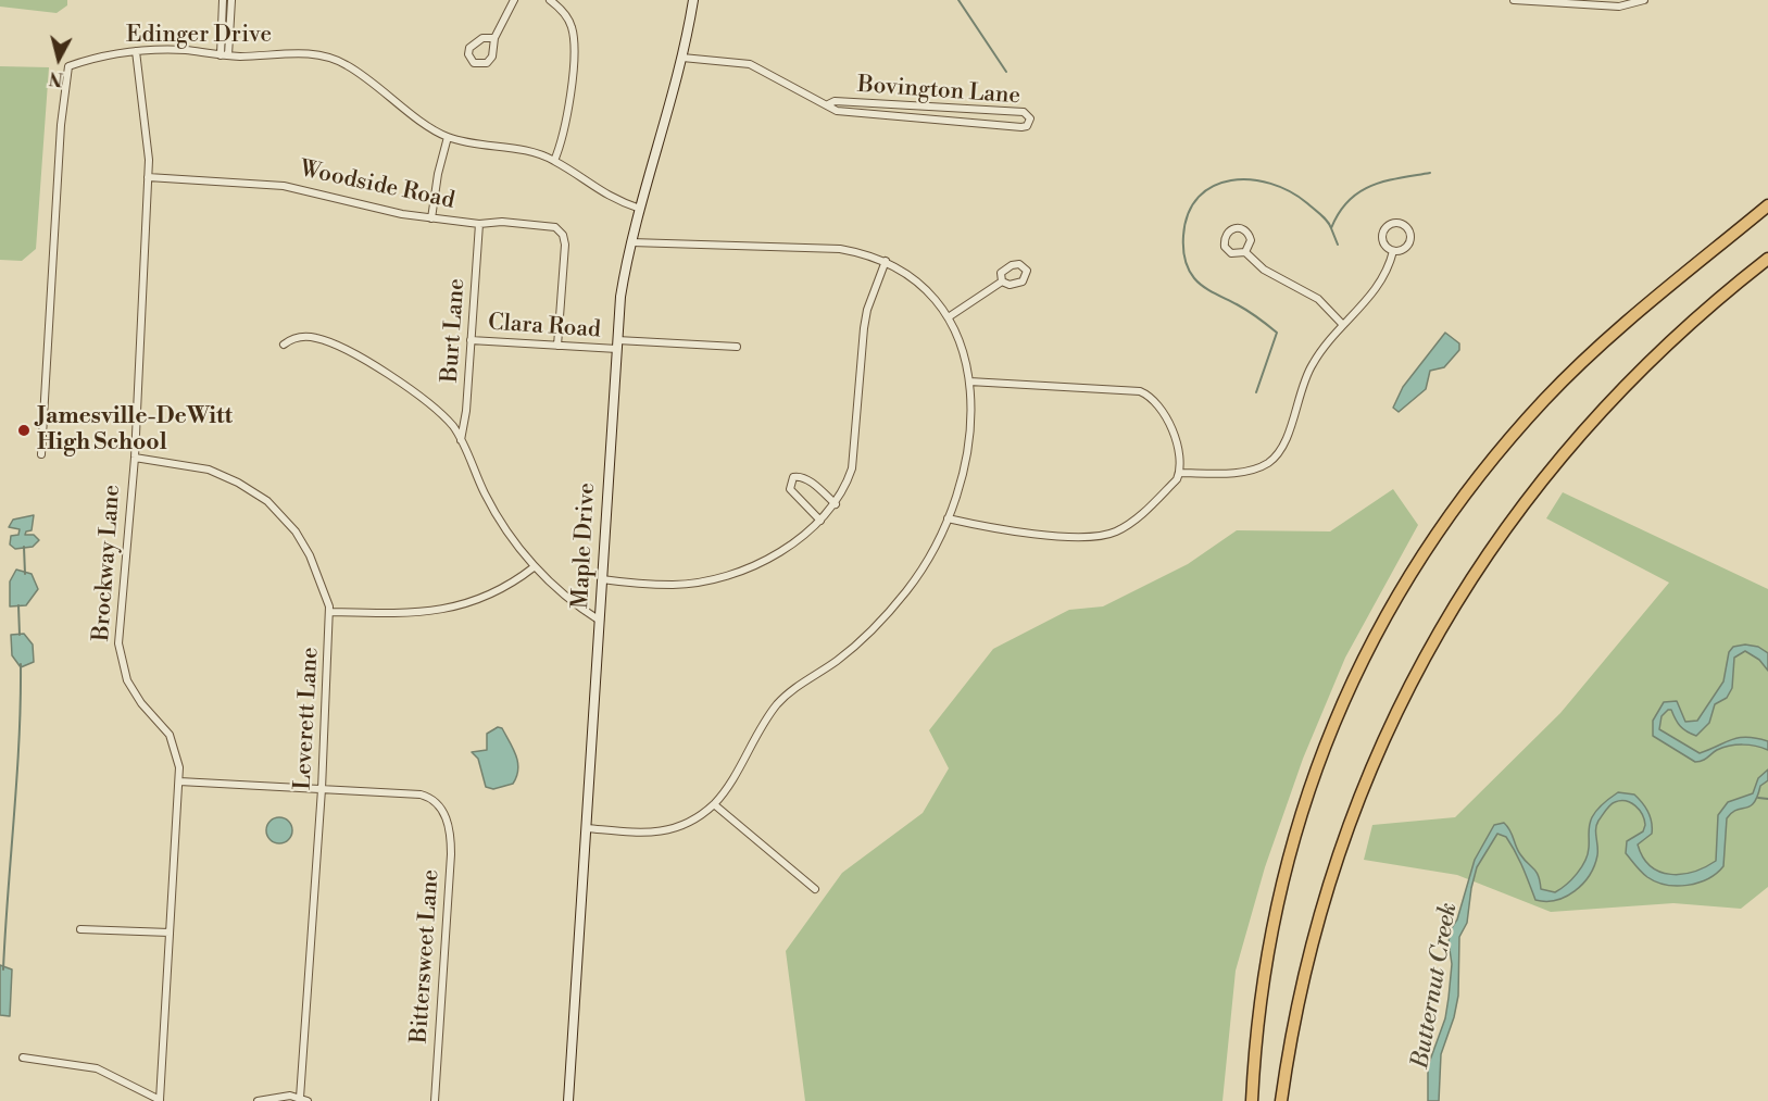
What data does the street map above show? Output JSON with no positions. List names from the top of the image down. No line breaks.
{"streets":{"street":["Edinger Drive","Bovington Lane","Woodside Road","Clara Road","Burt Lane","Maple Drive","Brockway Lane","Leverett Lane","Bittersweet Lane"]},"crossings":[["Edinger Drive","Maple Drive"],["Edinger Drive","Brockway Lane"],["Bovington Lane","Maple Drive"],["Woodside Road","Clara Road"],["Woodside Road","Burt Lane"],["Woodside Road","Brockway Lane"],["Clara Road","Burt Lane"],["Clara Road","Maple Drive"],["Brockway Lane","Leverett Lane"],["Leverett Lane","Bittersweet Lane"]],"water":["Butternut Creek"],"places":["Jamesville-DeWitt High School"],"north":"bottom"}
